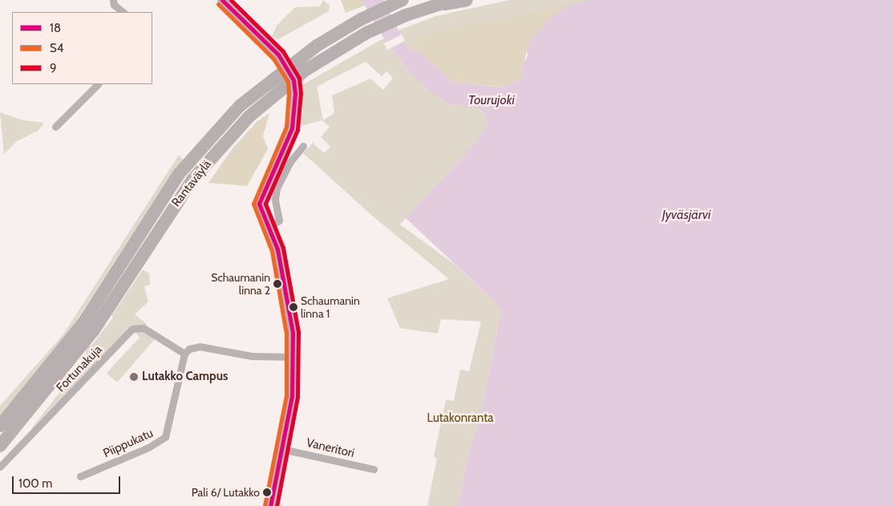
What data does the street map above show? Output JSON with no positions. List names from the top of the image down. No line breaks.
{"streets":{"highway":["Rantaväylä"],"street":["Fortunakuja","Piippukatu","Vaneritori"]},"crossings":[["Fortunakuja","Piippukatu"]],"water":["Tourujoki","Jyväsjärvi"],"parks":["Lutakonranta"],"places":["Schaumanin linna 2","Schaumanin linna 1","Lutakko Campus","Pali 6/ Lutakko"],"lines":["transit line 18","transit line 9","transit line S4"],"legend":["18","S4","9"],"scale_bar":"100 m"}
